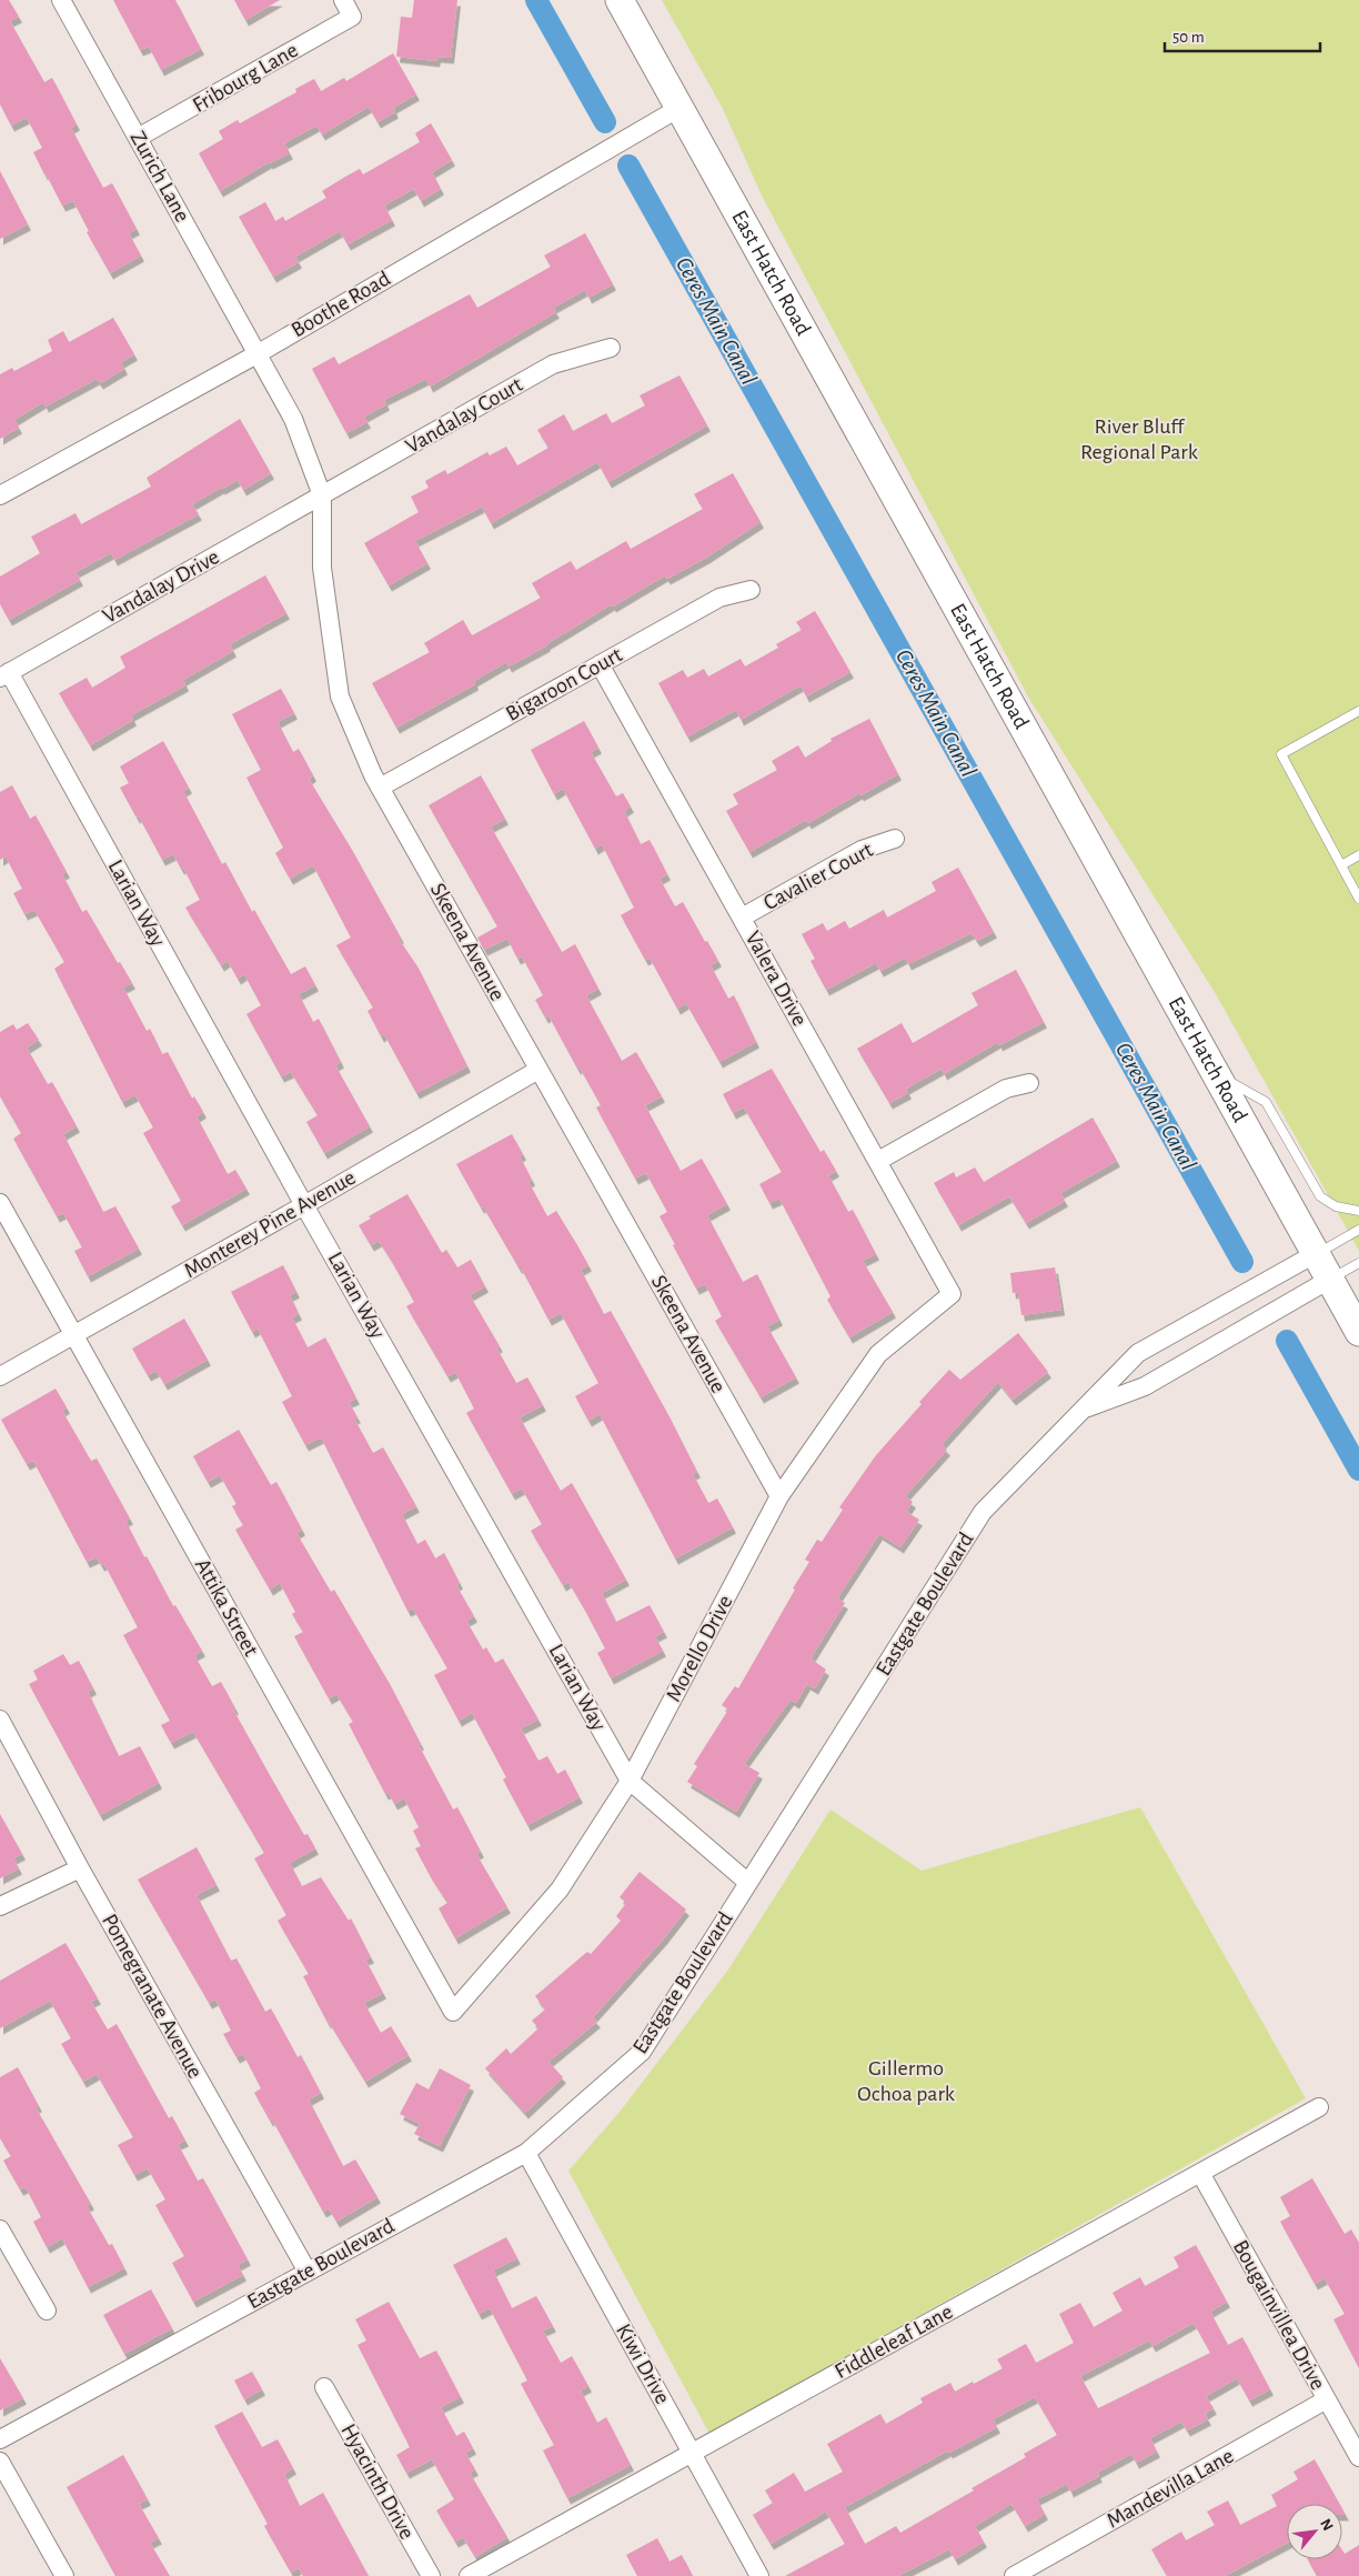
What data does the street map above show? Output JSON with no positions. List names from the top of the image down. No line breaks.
{"streets":{"main road":["East Hatch Road"],"street":["Fribourg Lane","Zurich Lane","Boothe Road","Vandalay Court","Vandalay Drive","Bigaroon Court","Cavalier Court","Larian Way","Skeena Avenue","Valera Drive","Monterey Pine Avenue","Eastgate Boulevard","Attika Street","Morello Drive","Pomegranate Avenue","Bougainvillea Drive","Fiddleleaf Lane","Kiwi Drive","Hyacinth Drive","Mandevilla Lane"]},"crossings":[["Fribourg Lane","Zurich Lane"],["Zurich Lane","Boothe Road"],["Zurich Lane","Skeena Avenue"],["East Hatch Road","Boothe Road"],["East Hatch Road","Eastgate Boulevard"],["Boothe Road","Skeena Avenue"],["Vandalay Court","Vandalay Drive"],["Vandalay Court","Skeena Avenue"],["Vandalay Drive","Larian Way"],["Vandalay Drive","Skeena Avenue"],["Bigaroon Court","Skeena Avenue"],["Bigaroon Court","Valera Drive"],["Cavalier Court","Valera Drive"],["Larian Way","Monterey Pine Avenue"],["Larian Way","Eastgate Boulevard"],["Larian Way","Morello Drive"],["Skeena Avenue","Monterey Pine Avenue"],["Skeena Avenue","Morello Drive"],["Valera Drive","Morello Drive"],["Monterey Pine Avenue","Attika Street"],["Eastgate Boulevard","Pomegranate Avenue"],["Eastgate Boulevard","Kiwi Drive"],["Attika Street","Morello Drive"],["Bougainvillea Drive","Fiddleleaf Lane"],["Bougainvillea Drive","Mandevilla Lane"],["Fiddleleaf Lane","Kiwi Drive"]],"water":["Ceres Main Canal"],"parks":["River Bluff Regional Park","Gillermo Ochoa park"],"scale_bar":"50 m","north":"top right"}
